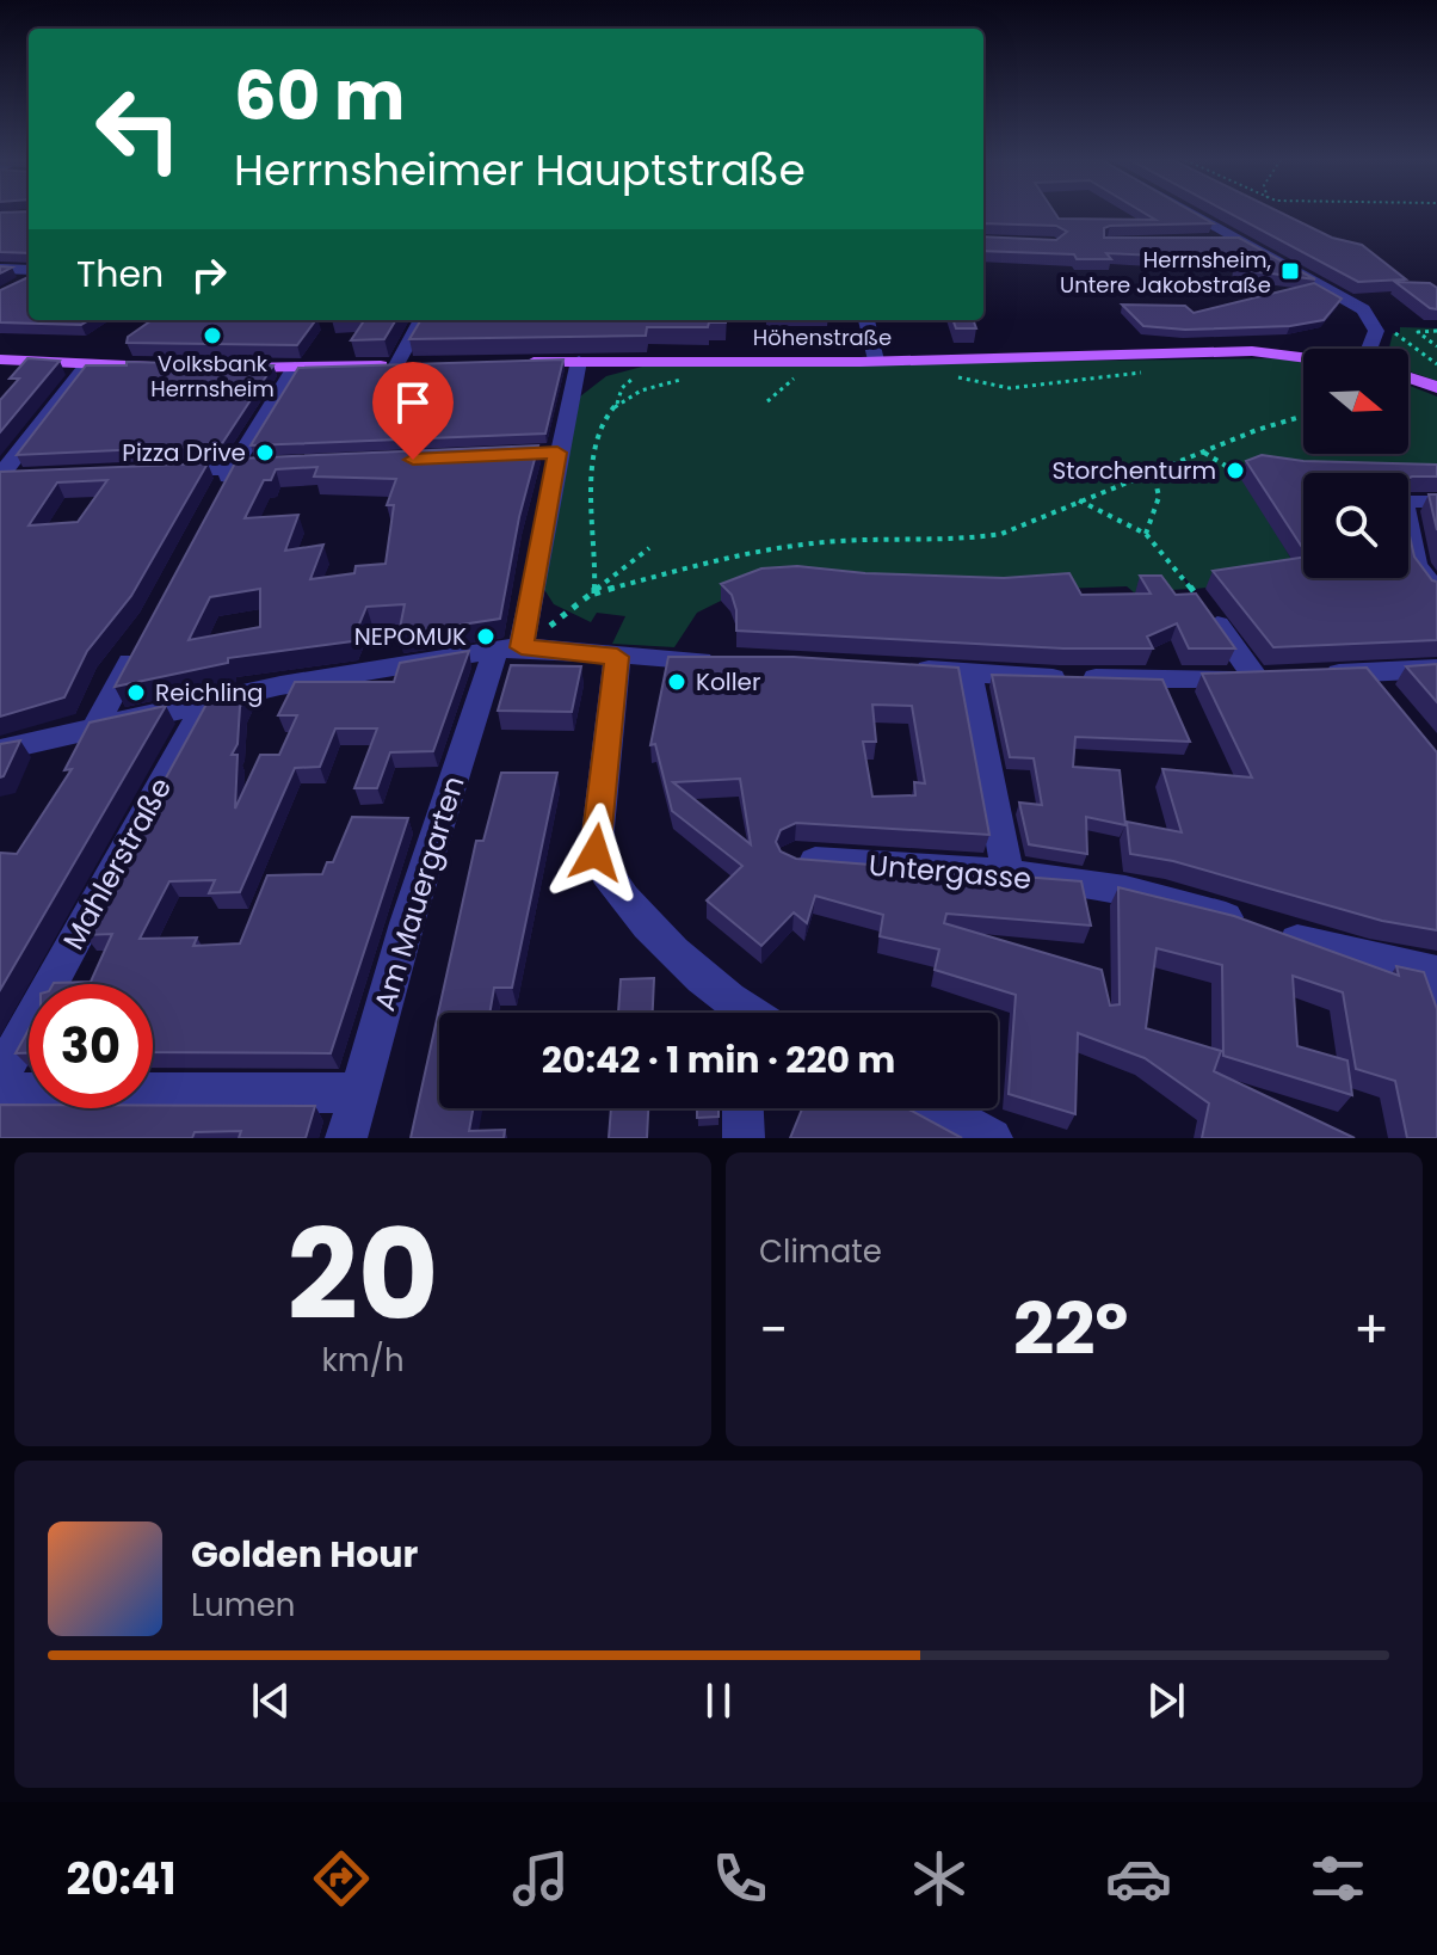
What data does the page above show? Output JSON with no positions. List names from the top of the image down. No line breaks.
{"streets":{"main road":["Höhenstraße"],"street":["Mahlerstraße","Untergasse","Am Mauergarten"]},"crossings":[["Höhenstraße","Am Mauergarten"]],"places":{"transit":["Herrnsheim, Untere Jakobstraße"],"other":["Volksbank Herrnsheim","Pizza Drive","Storchenturm","NEPOMUK","Koller","Reichling"]},"north":"right","page":{"turn":["60 m","Herrnsheimer Hauptstraße"],"then":"Then","limit":"30","trip":"20:42 · 1 min · 220 m","tile":[["20","km/h"],"Climate"],"heat":["−","22°","+"],"song":["Golden Hour","Lumen"],"tabs":"20:41"}}
